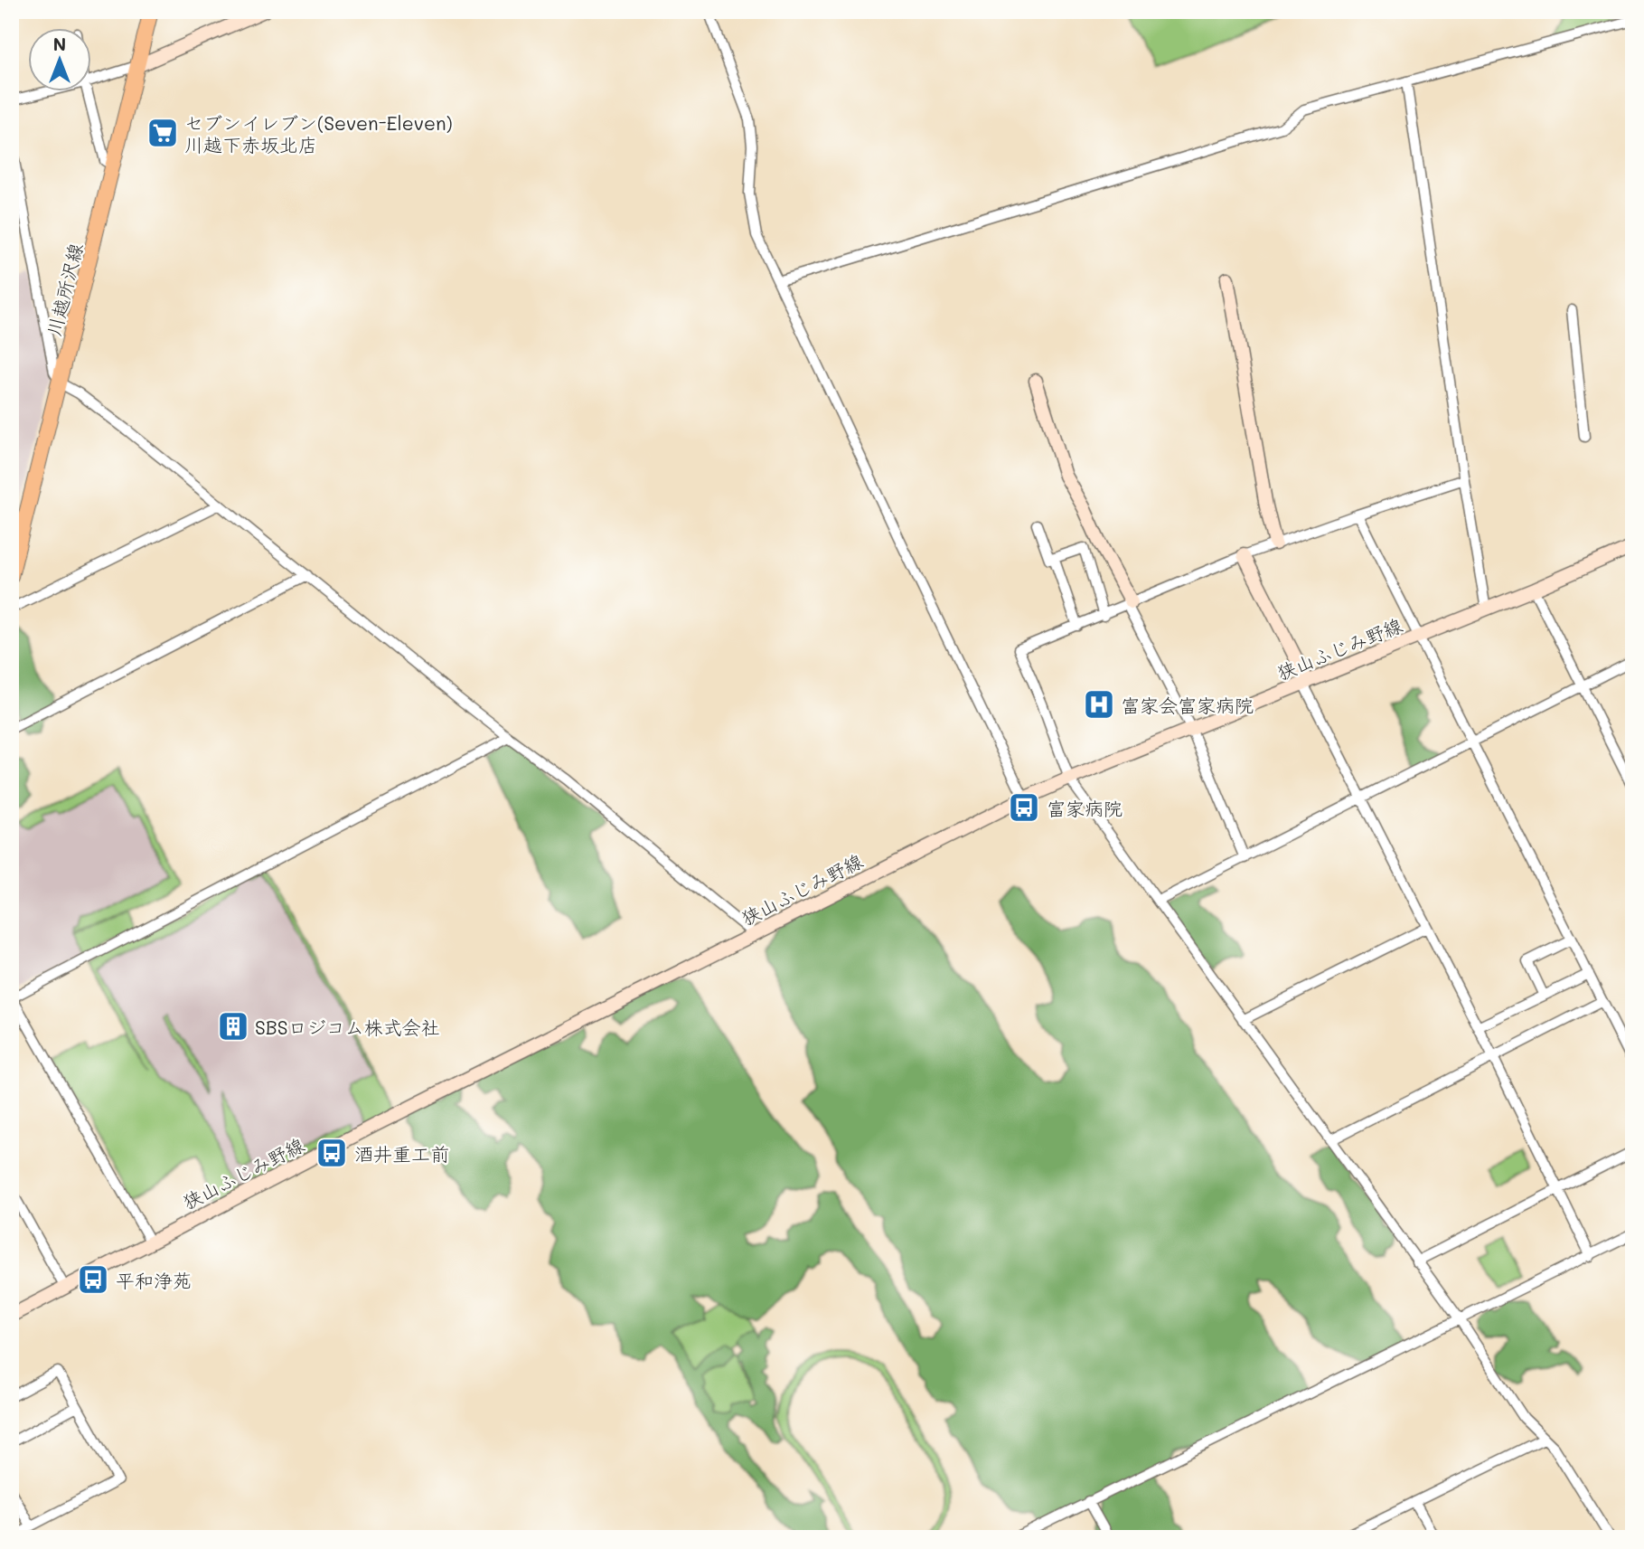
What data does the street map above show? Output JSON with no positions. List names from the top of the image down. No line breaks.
{"streets":{"main road":["川越所沢線","狭山ふじみ野線"]},"places":{"supermarket":["セブンイレブン(Seven-Eleven) 川越下赤坂北店"],"hospital":["富家会富家病院"],"bus stop":["富家病院","酒井重工前","平和浄苑"],"building":["SBSロジコム株式会社"]},"north":"top"}
